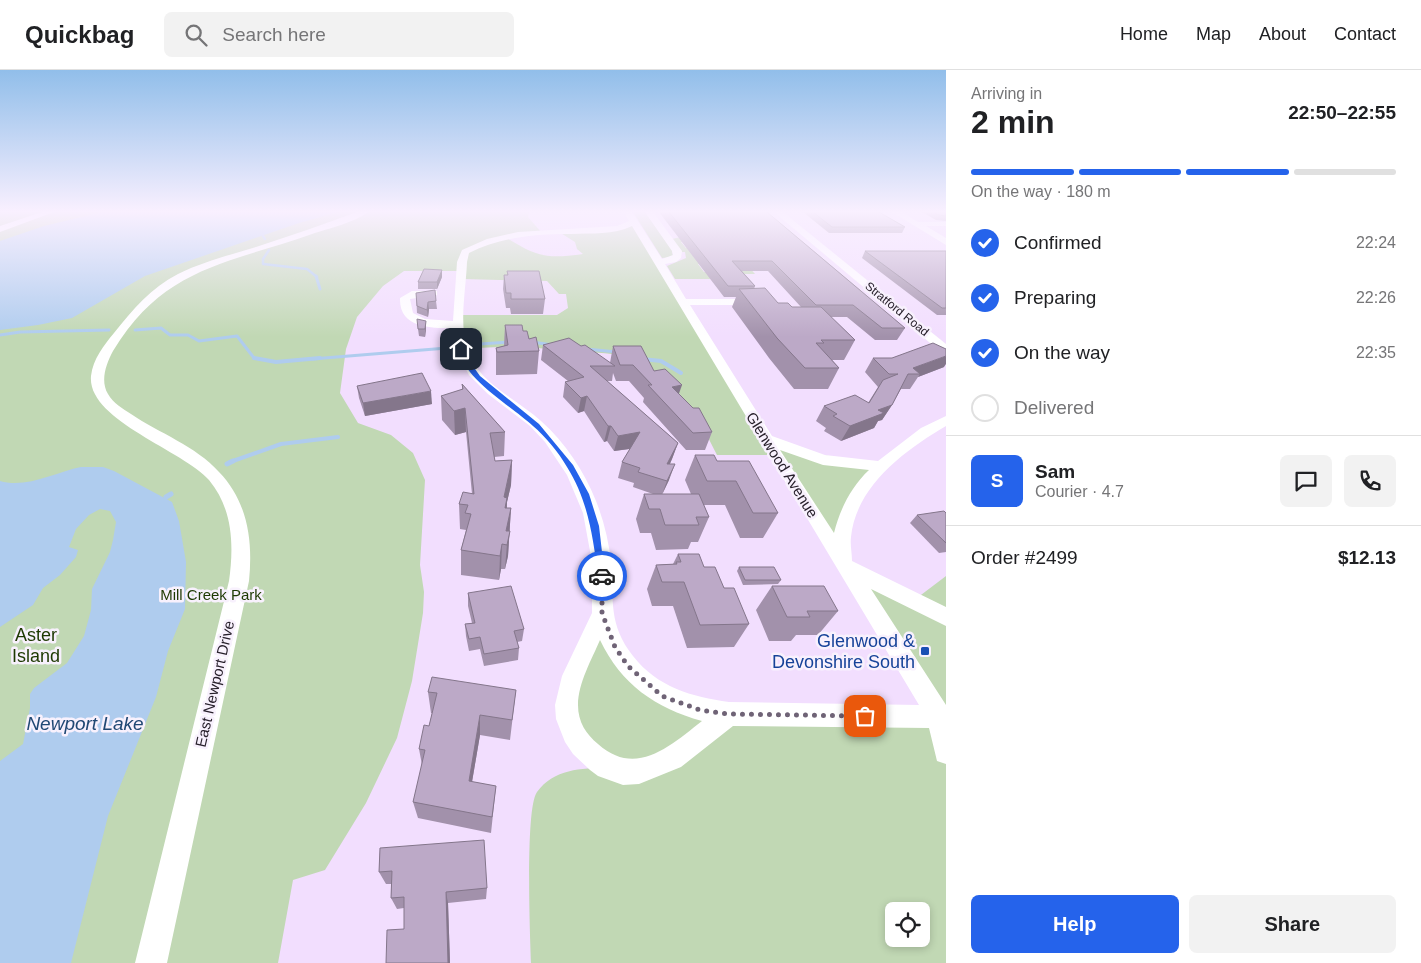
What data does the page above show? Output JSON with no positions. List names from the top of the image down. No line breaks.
{"streets":{"street":["Stratford Road","Glenwood Avenue","East Newport Drive"]},"water":["Newport Lake"],"parks":["Mill Creek Park","Aster Island"],"places":{"transit":["Glenwood & Devonshire South"]},"page":{"header":"Quickbag","search":"Search here","nav":["Home","Map","About","Contact"],"heading":["2 min","Arriving in","22:50–22:55"],"panel":["Sam","Courier · 4.7","Order #2499","$12.13"],"bar":"On the way · 180 m","list":[["Confirmed","22:24"],["Preparing","22:26"],["On the way","22:35"],"Delivered"],"round":"S","buttons":["Help","Share"]}}
